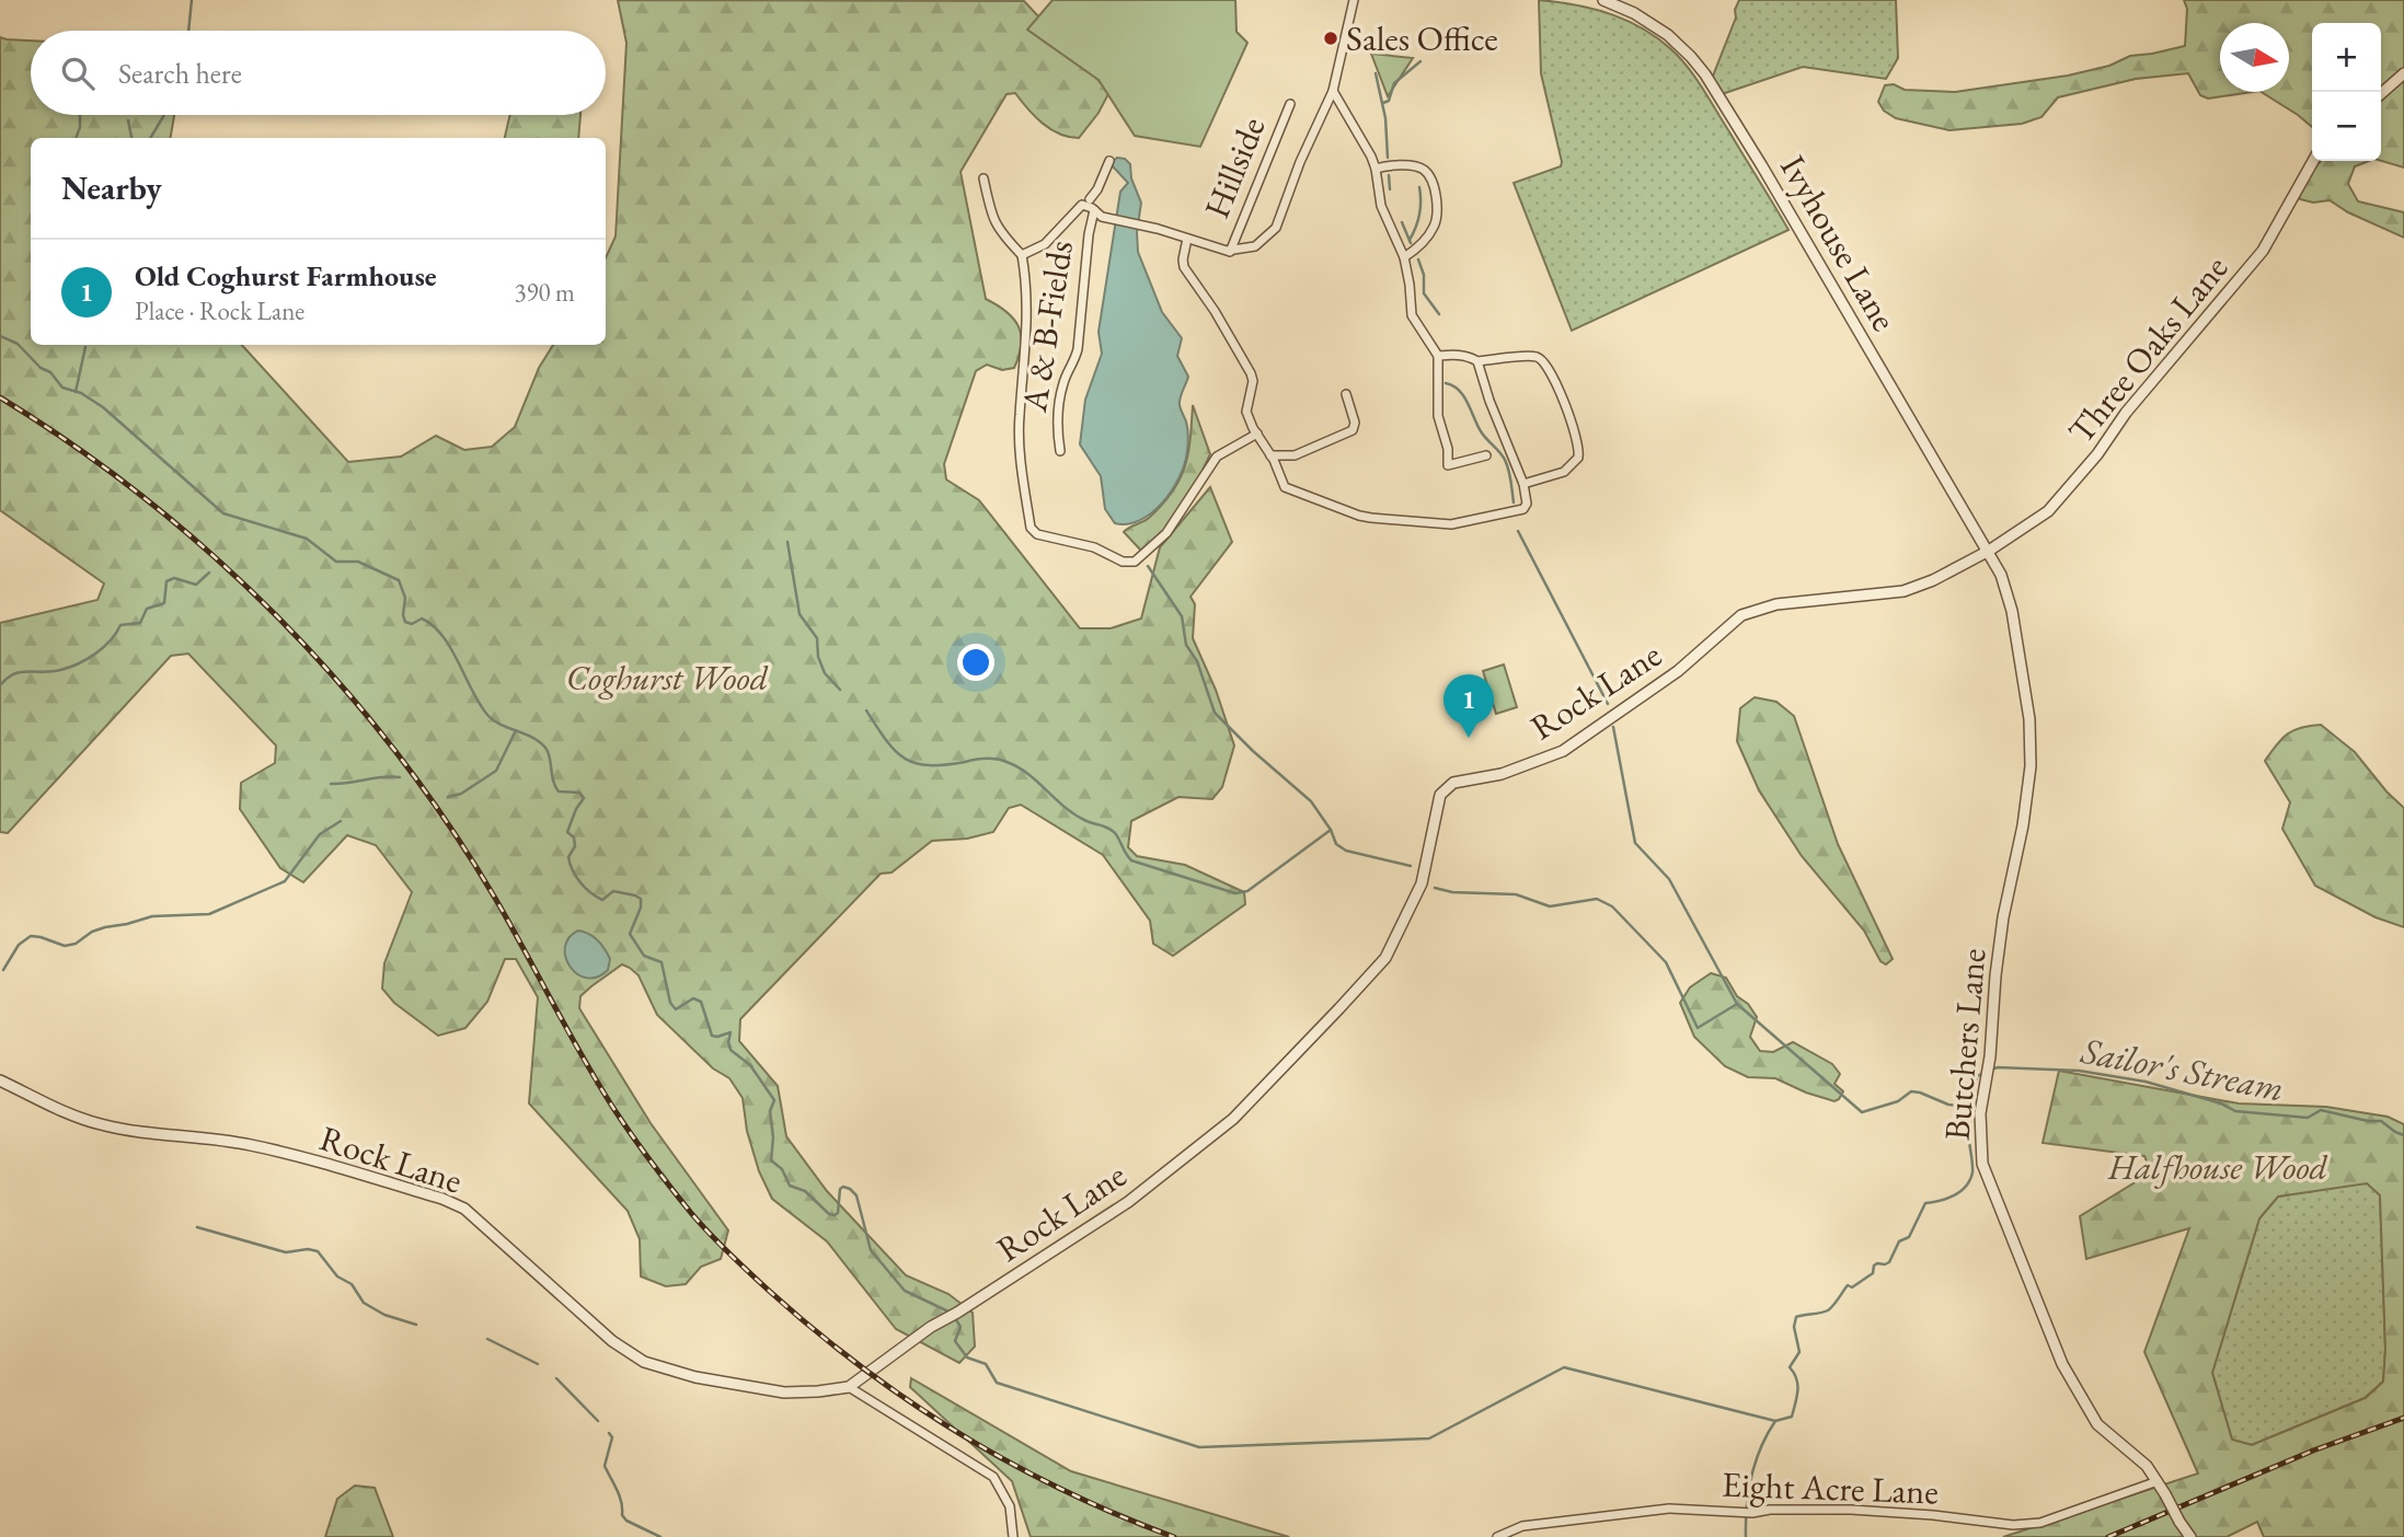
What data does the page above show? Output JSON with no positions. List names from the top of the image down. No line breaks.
{"streets":{"street":["Hillside","Ivyhouse Lane","A & B-Fields","Three Oaks Lane","Rock Lane","Butchers Lane","Eight Acre Lane"]},"crossings":[["Ivyhouse Lane","Three Oaks Lane"],["Ivyhouse Lane","Rock Lane"],["Ivyhouse Lane","Butchers Lane"],["Three Oaks Lane","Rock Lane"],["Three Oaks Lane","Butchers Lane"],["Rock Lane","Butchers Lane"],["Butchers Lane","Eight Acre Lane"]],"water":["Sailor's Stream"],"parks":["Coghurst Wood","Halfhouse Wood"],"places":["Sales Office"],"north":"right","page":{"map_buttons":["+","−"],"search":"Search here","heading":"Nearby","list":[{"mark":"1","name":"Old Coghurst Farmhouse","note":"Place · Rock Lane","value":"390 m"}],"pins":"1"}}
